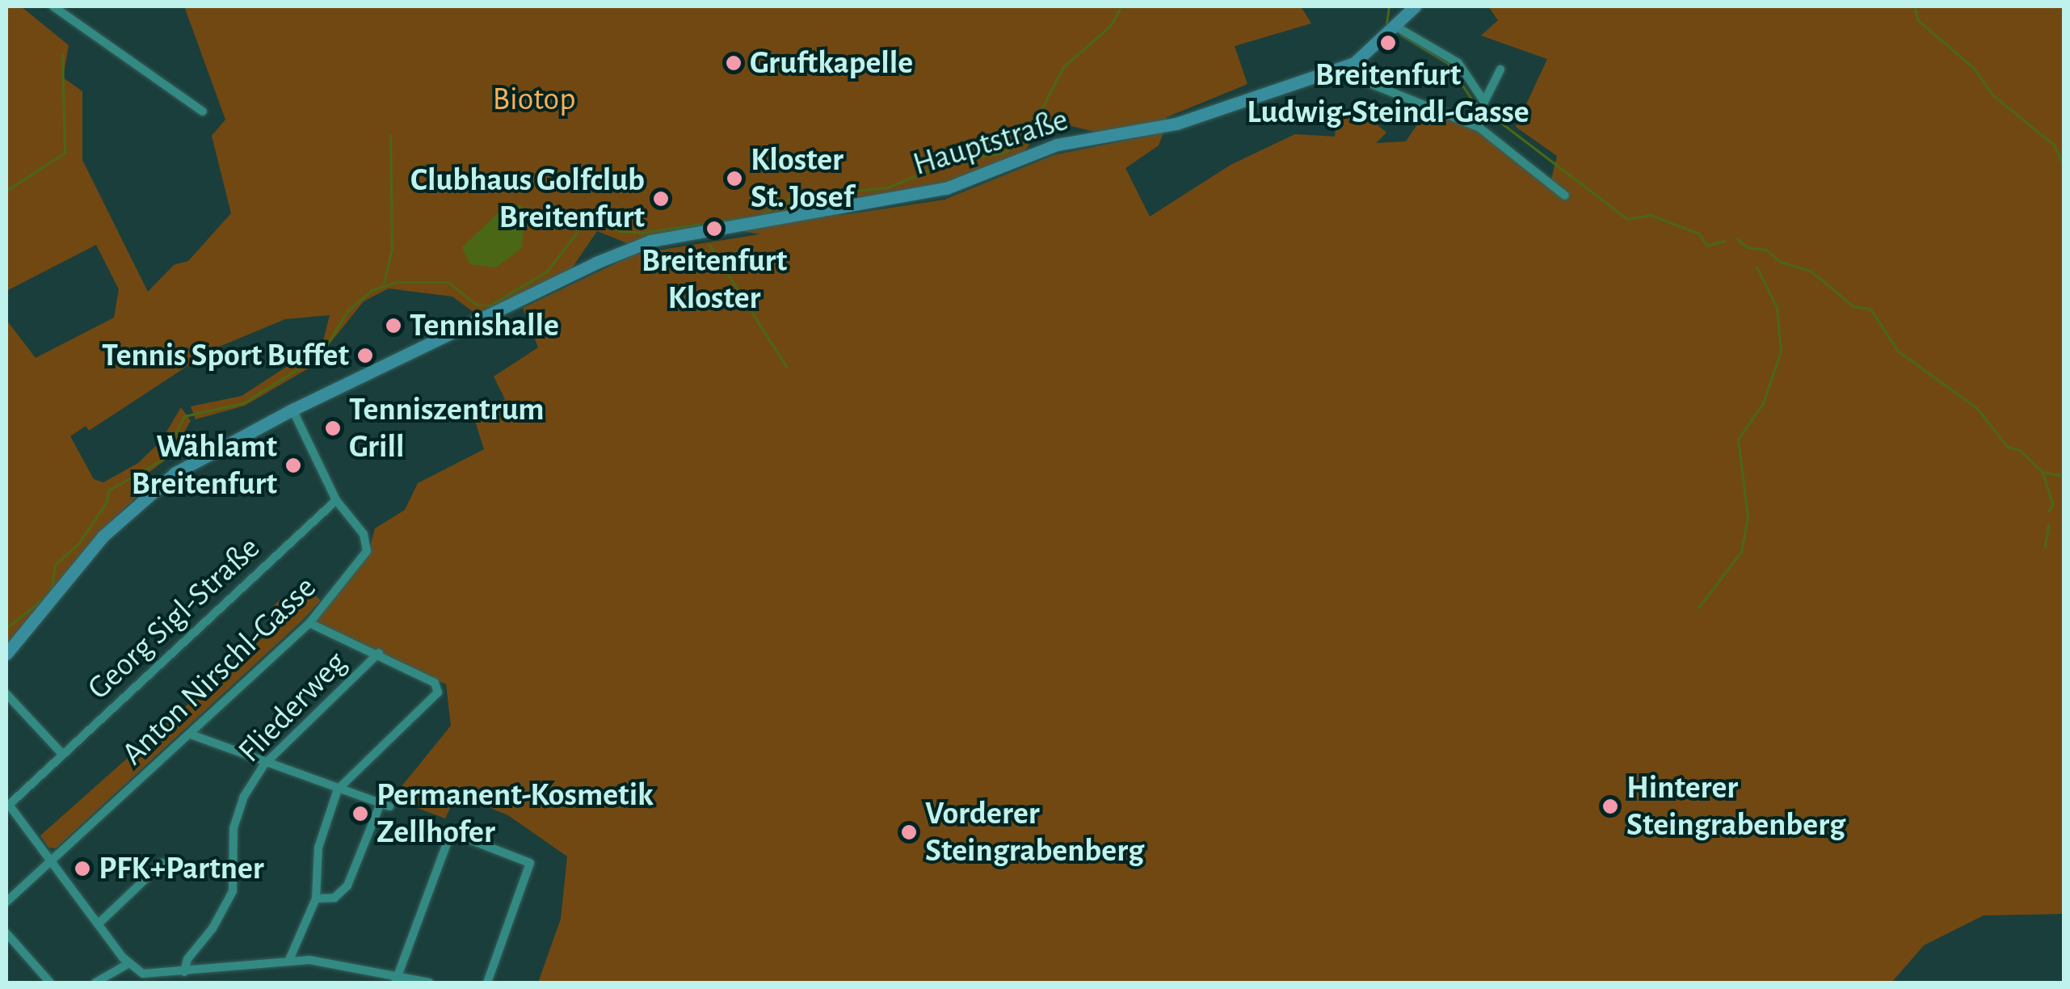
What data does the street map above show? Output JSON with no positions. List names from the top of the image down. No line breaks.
{"streets":{"main road":["Hauptstraße"],"street":["Georg Sigl-Straße","Anton Nirschl-Gasse","Fliederweg"]},"crossings":[["Georg Sigl-Straße","Anton Nirschl-Gasse"]],"parks":["Biotop"],"places":["Breitenfurt Ludwig-Steindl-Gasse","Gruftkapelle","Kloster St. Josef","Clubhaus Golfclub Breitenfurt","Breitenfurt Kloster","Tennishalle","Tennis Sport Buffet","Tenniszentrum Grill","Wählamt Breitenfurt","Hinterer Steingrabenberg","Permanent-Kosmetik Zellhofer","Vorderer Steingrabenberg","PFK+Partner"]}
